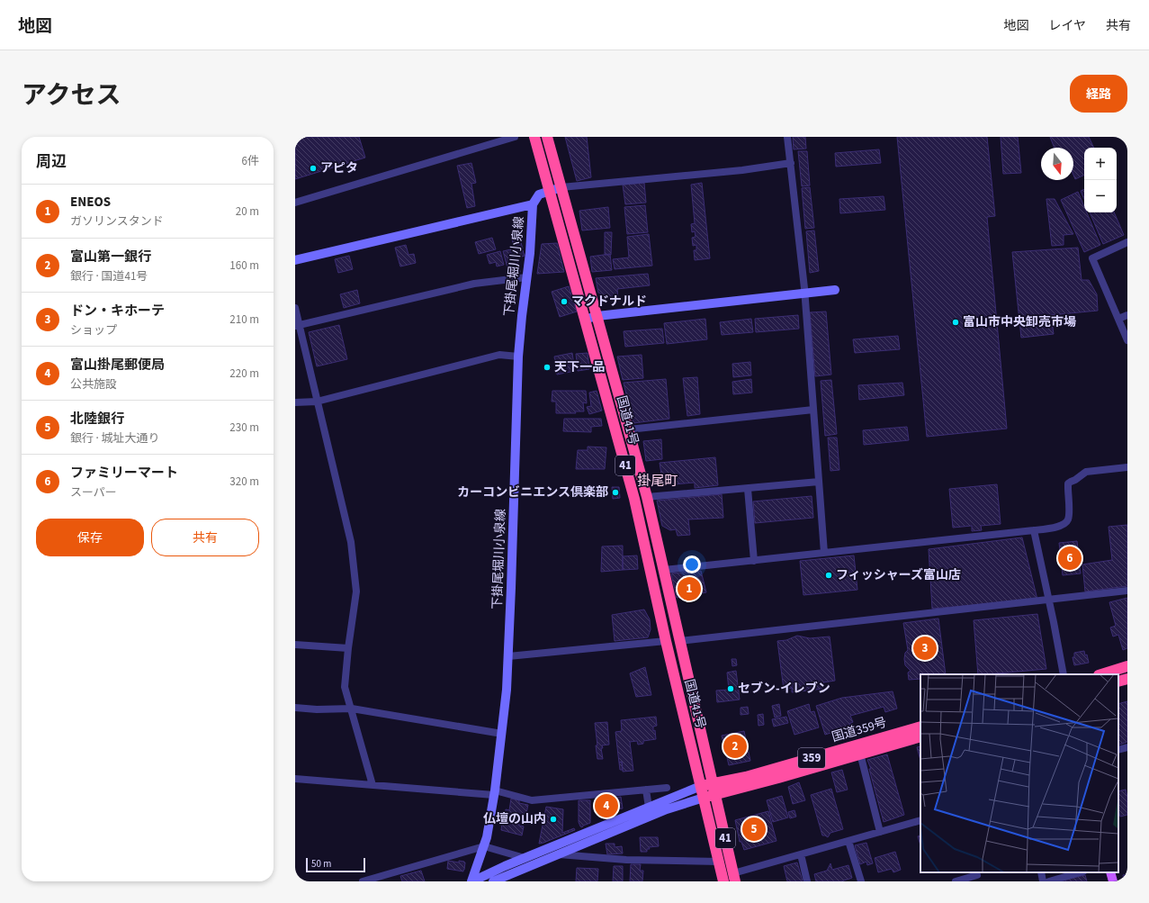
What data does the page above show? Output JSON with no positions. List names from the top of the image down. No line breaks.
{"streets":{"highway":["国道41号","41","国道359号","359"],"street":["下掛尾堀川小泉線"]},"crossings":[["下掛尾堀川小泉線","国道41号"],["国道41号","41"],["国道41号","国道359号"],["41","国道359号"]],"districts":["掛尾町"],"places":["アピタ","マクドナルド","富山市中央卸売市場","天下一品","カーコンビニエンス倶楽部","フィッシャーズ富山店","セブン-イレブン","仏壇の山内"],"scale_bar":"50 m","north":"bottom","page":{"header":"地図","nav":["地図","レイヤ","共有"],"title":"アクセス","buttons":["経路",["保存","共有"]],"heading":["周辺","6件"],"map_buttons":["+","−"],"list":[{"mark":"1","name":"ENEOS","note":"ガソリンスタンド","value":"20 m"},{"mark":"2","name":"富山第一銀行","note":"銀行 · 国道41号","value":"160 m"},{"mark":"3","name":"ドン・キホーテ","note":"ショップ","value":"210 m"},{"mark":"4","name":"富山掛尾郵便局","note":"公共施設","value":"220 m"},{"mark":"5","name":"北陸銀行","note":"銀行 · 城址大通り","value":"230 m"},{"mark":"6","name":"ファミリーマート","note":"スーパー","value":"320 m"}],"pins":["6","1","3","2","4","5"],"scale":"50 m"}}
